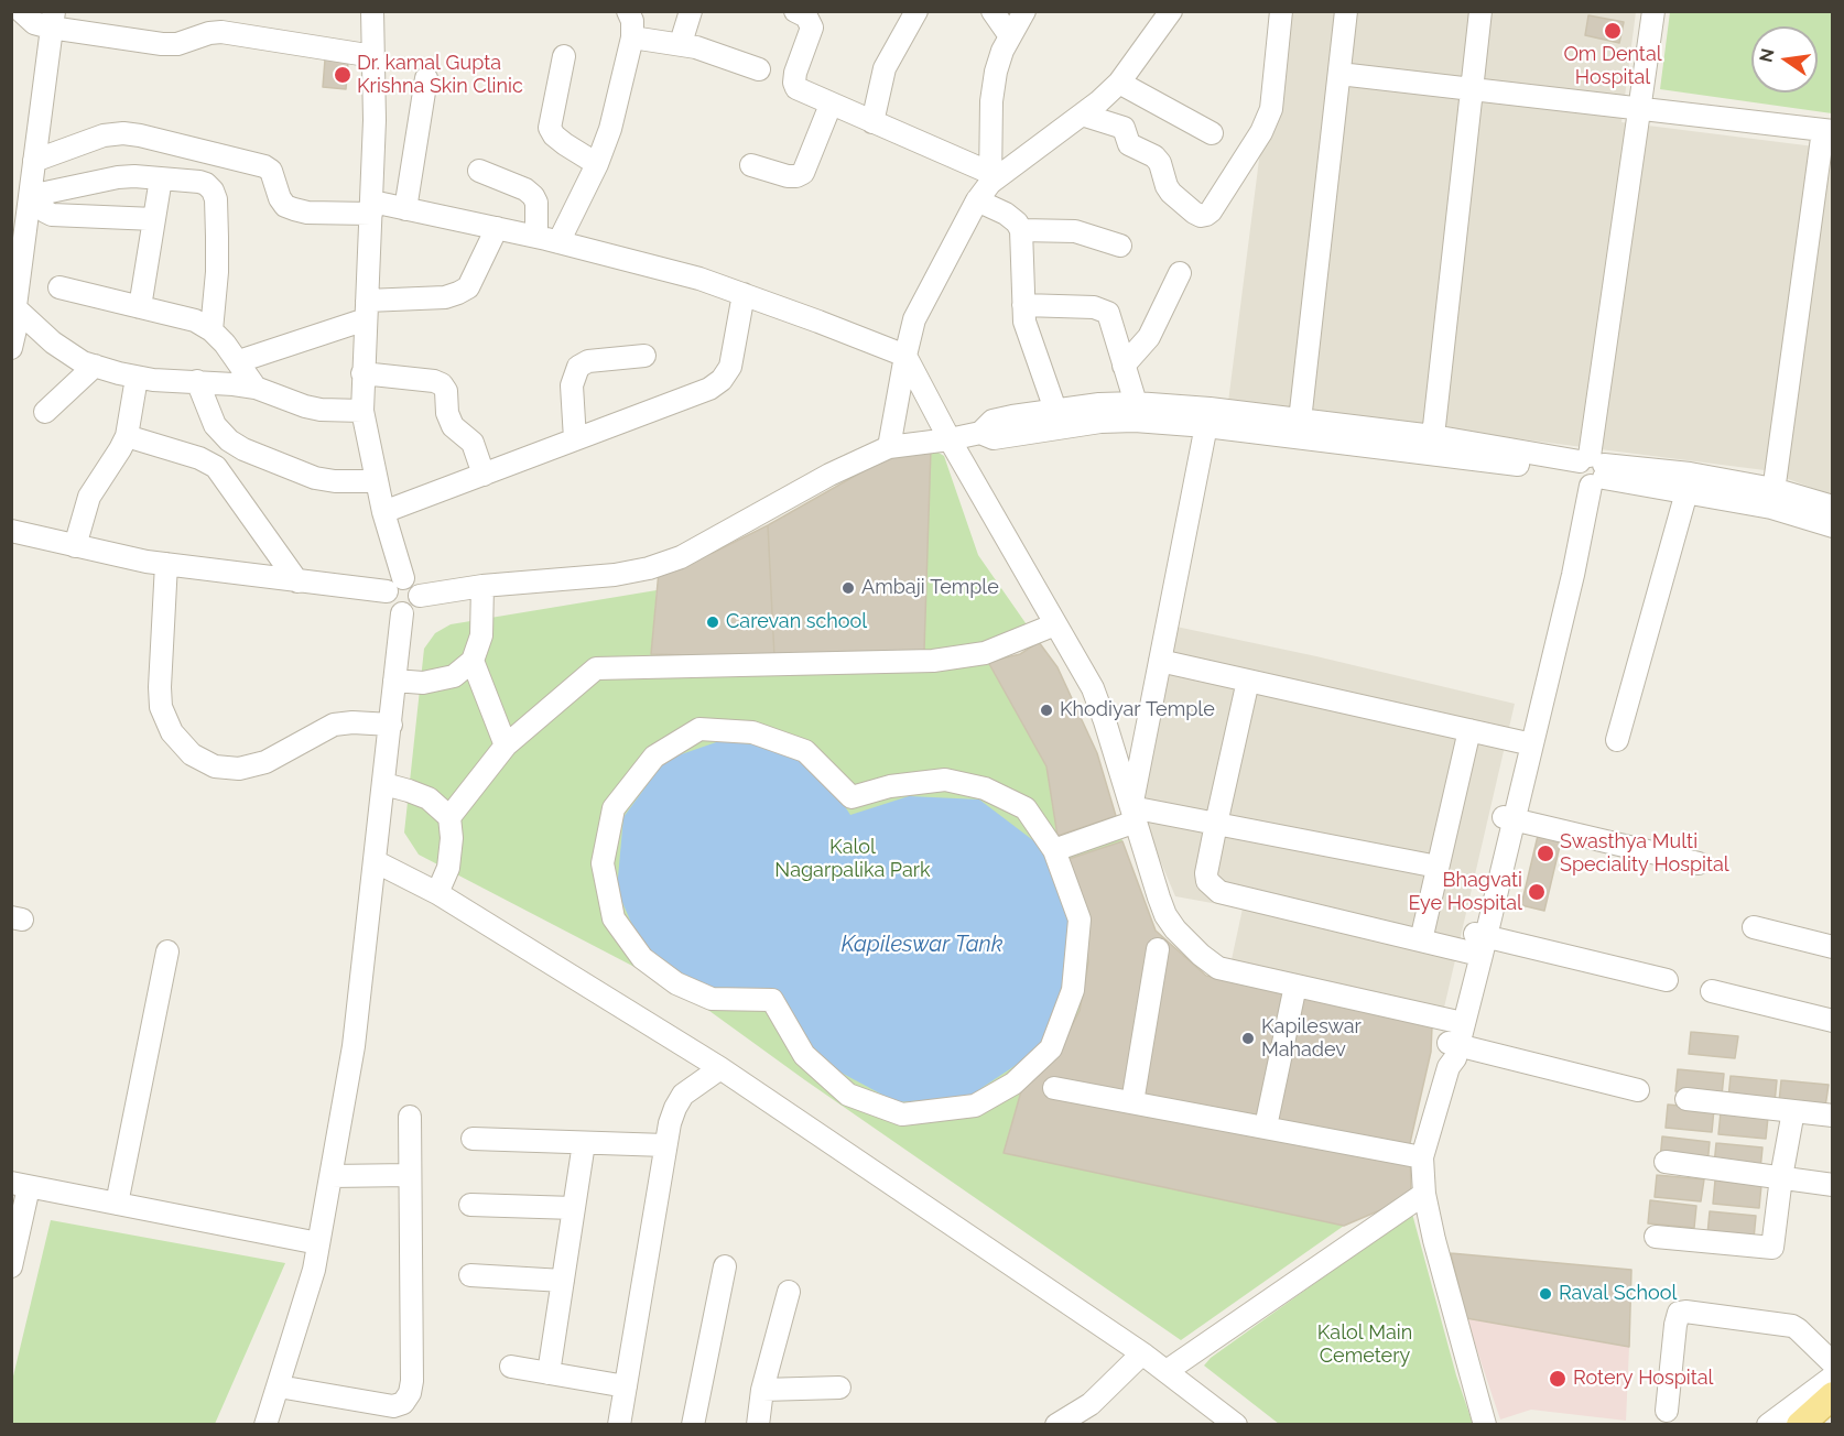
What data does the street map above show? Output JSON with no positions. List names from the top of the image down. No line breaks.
{"water":["Kapileswar Tank"],"parks":["Kalol Nagarpalika Park","Kalol Main Cemetery"],"places":["Om Dental Hospital","Dr. kamal Gupta Krishna Skin Clinic","Ambaji Temple","Carevan school","Khodiyar Temple","Swasthya Multi Speciality Hospital","Bhagvati Eye Hospital","Kapileswar Mahadev","Raval School","Rotery Hospital"],"north":"left"}
